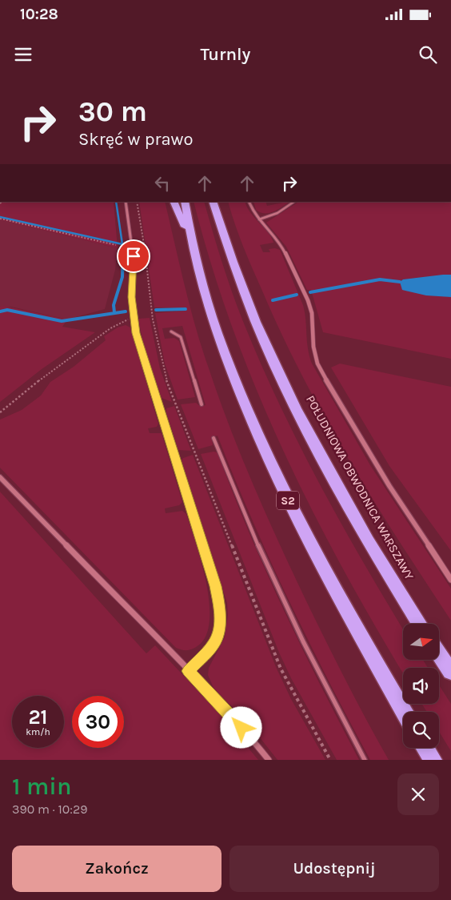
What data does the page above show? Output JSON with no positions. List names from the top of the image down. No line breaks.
{"streets":{"highway":["POŁUDNIOWA OBWODNICA WARSZAWY","S2"]},"north":"right","page":{"status":"10:28","header":"Turnly","turn":["30 m","Skręć w prawo"],"speed":"21 km/h","limit":"30","heading":["1 min","390 m · 10:29"],"buttons":["Zakończ","Udostępnij"]}}
